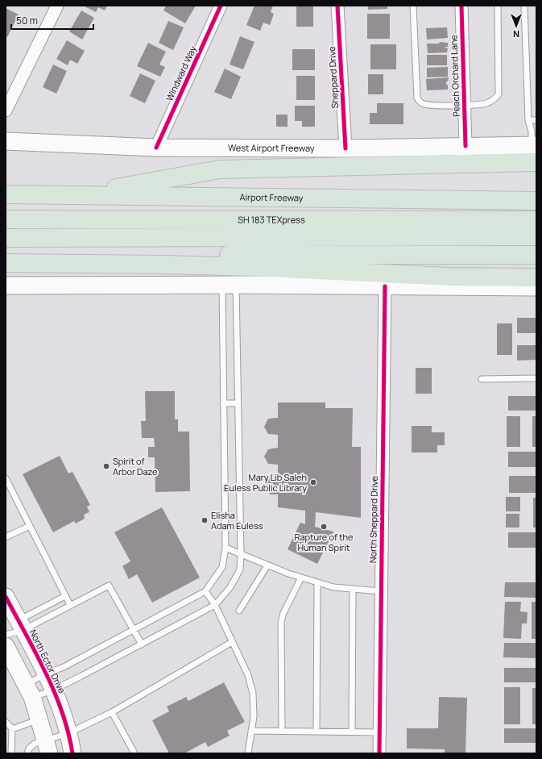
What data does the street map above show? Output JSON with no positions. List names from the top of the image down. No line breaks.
{"streets":{"highway":["Airport Freeway","SH 183 TEXpress"],"main road":["West Airport Freeway","North Ector Drive"],"street":["Windward Way","Peach Orchard Lane","Sheppard Drive","North Sheppard Drive"]},"crossings":[["Windward Way","West Airport Freeway"],["Peach Orchard Lane","West Airport Freeway"],["Sheppard Drive","West Airport Freeway"]],"places":["Spirit of Arbor Daze","Mary Lib Saleh Euless Public Library","Elisha Adam Euless","Rapture of the Human Spirit"],"scale_bar":"50 m","north":"bottom"}
